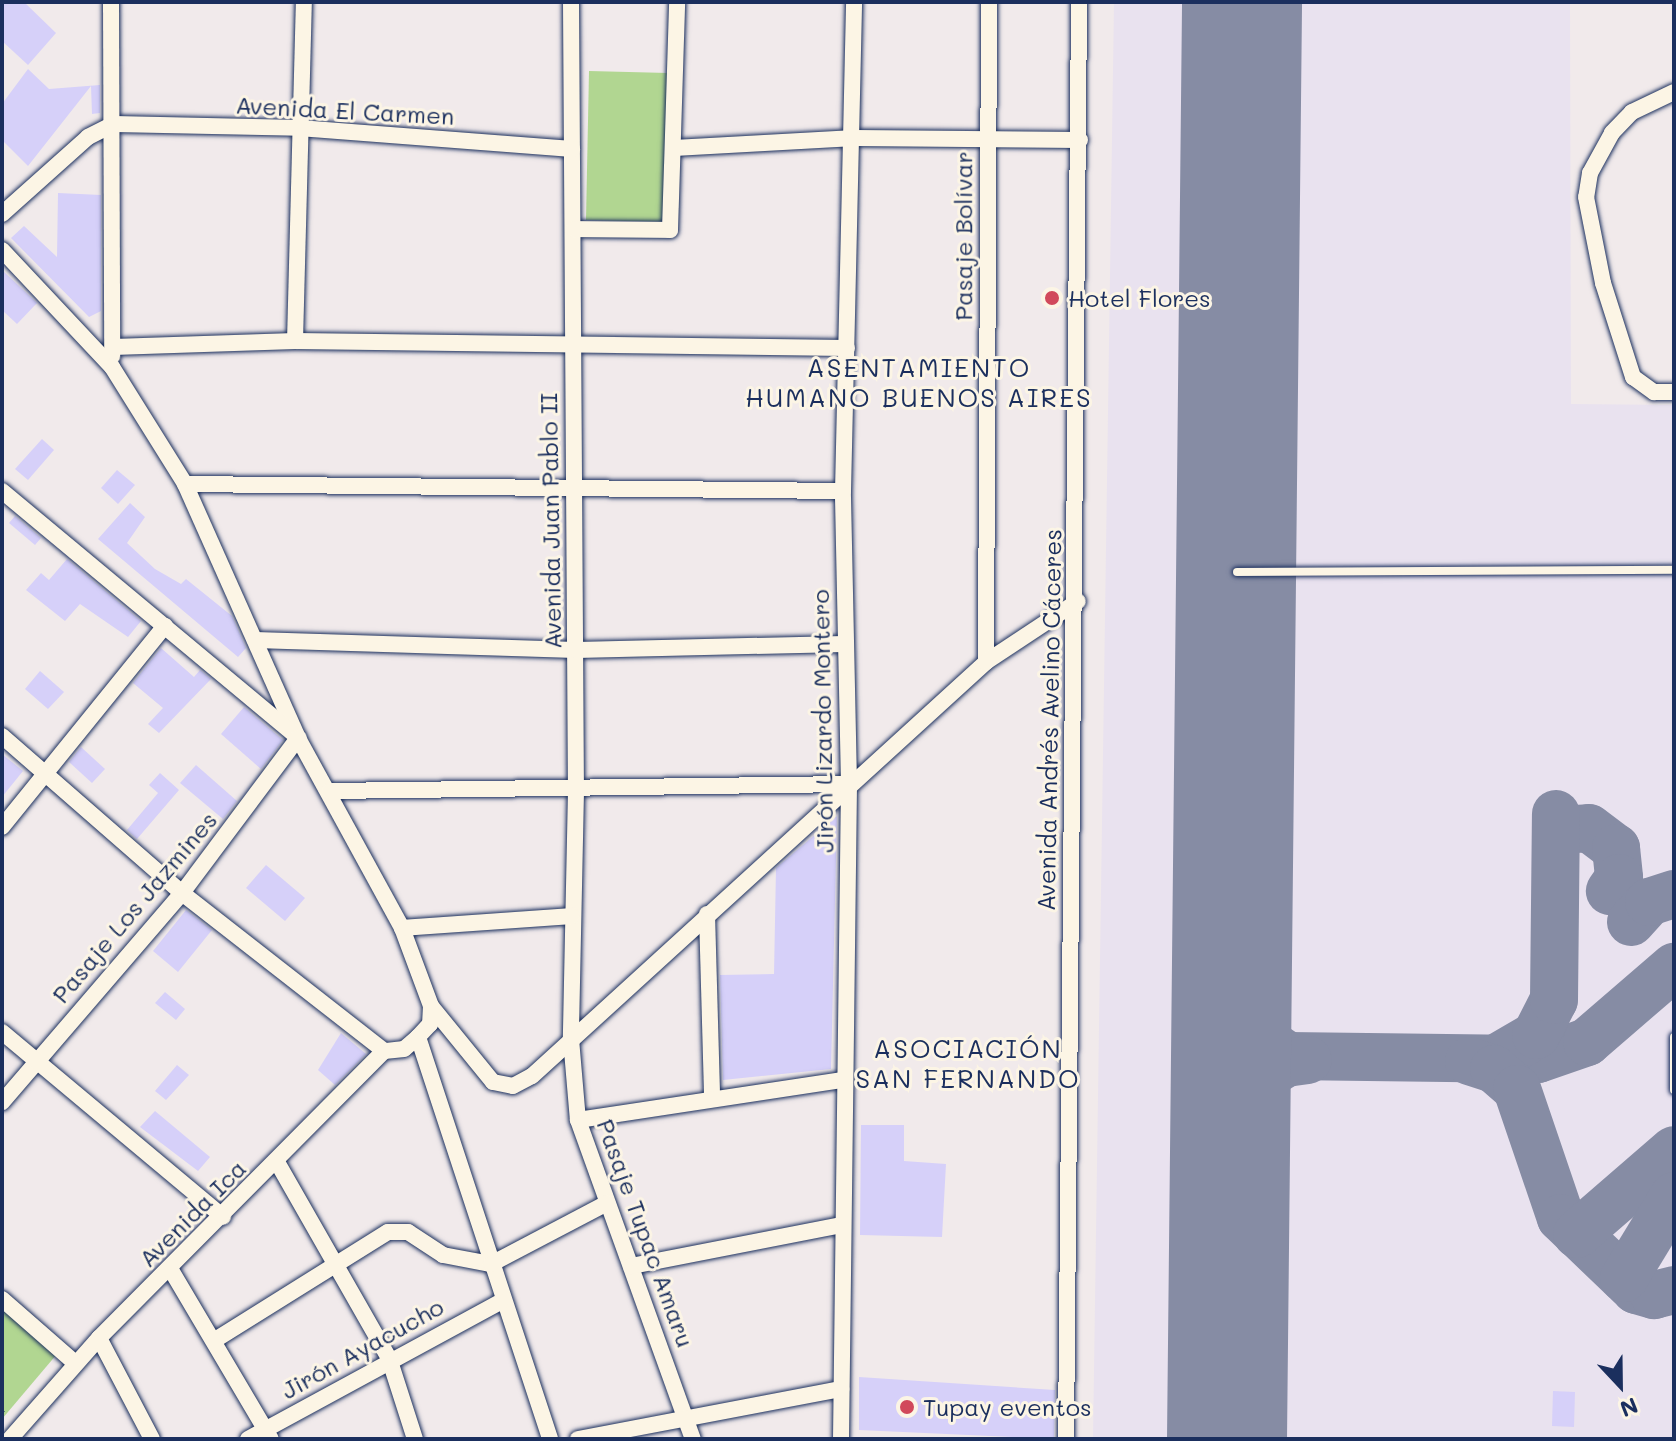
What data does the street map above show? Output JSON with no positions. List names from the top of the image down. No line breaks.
{"streets":{"street":["Avenida El Carmen","Pasaje Bolívar","Avenida Juan Pablo II","Avenida Andrés Avelino Cáceres","Jirón Lizardo Montero","Pasaje Los Jazmines","Avenida Ica","Pasaje Tupac Amaru","Jirón Ayacucho"]},"crossings":[["Avenida El Carmen","Avenida Juan Pablo II"],["Avenida Juan Pablo II","Pasaje Tupac Amaru"]],"districts":["ASENTAMIENTO HUMANO BUENOS AIRES","ASOCIACIÓN SAN FERNANDO"],"places":["Hotel Flores","Tupay eventos"],"north":"bottom"}
